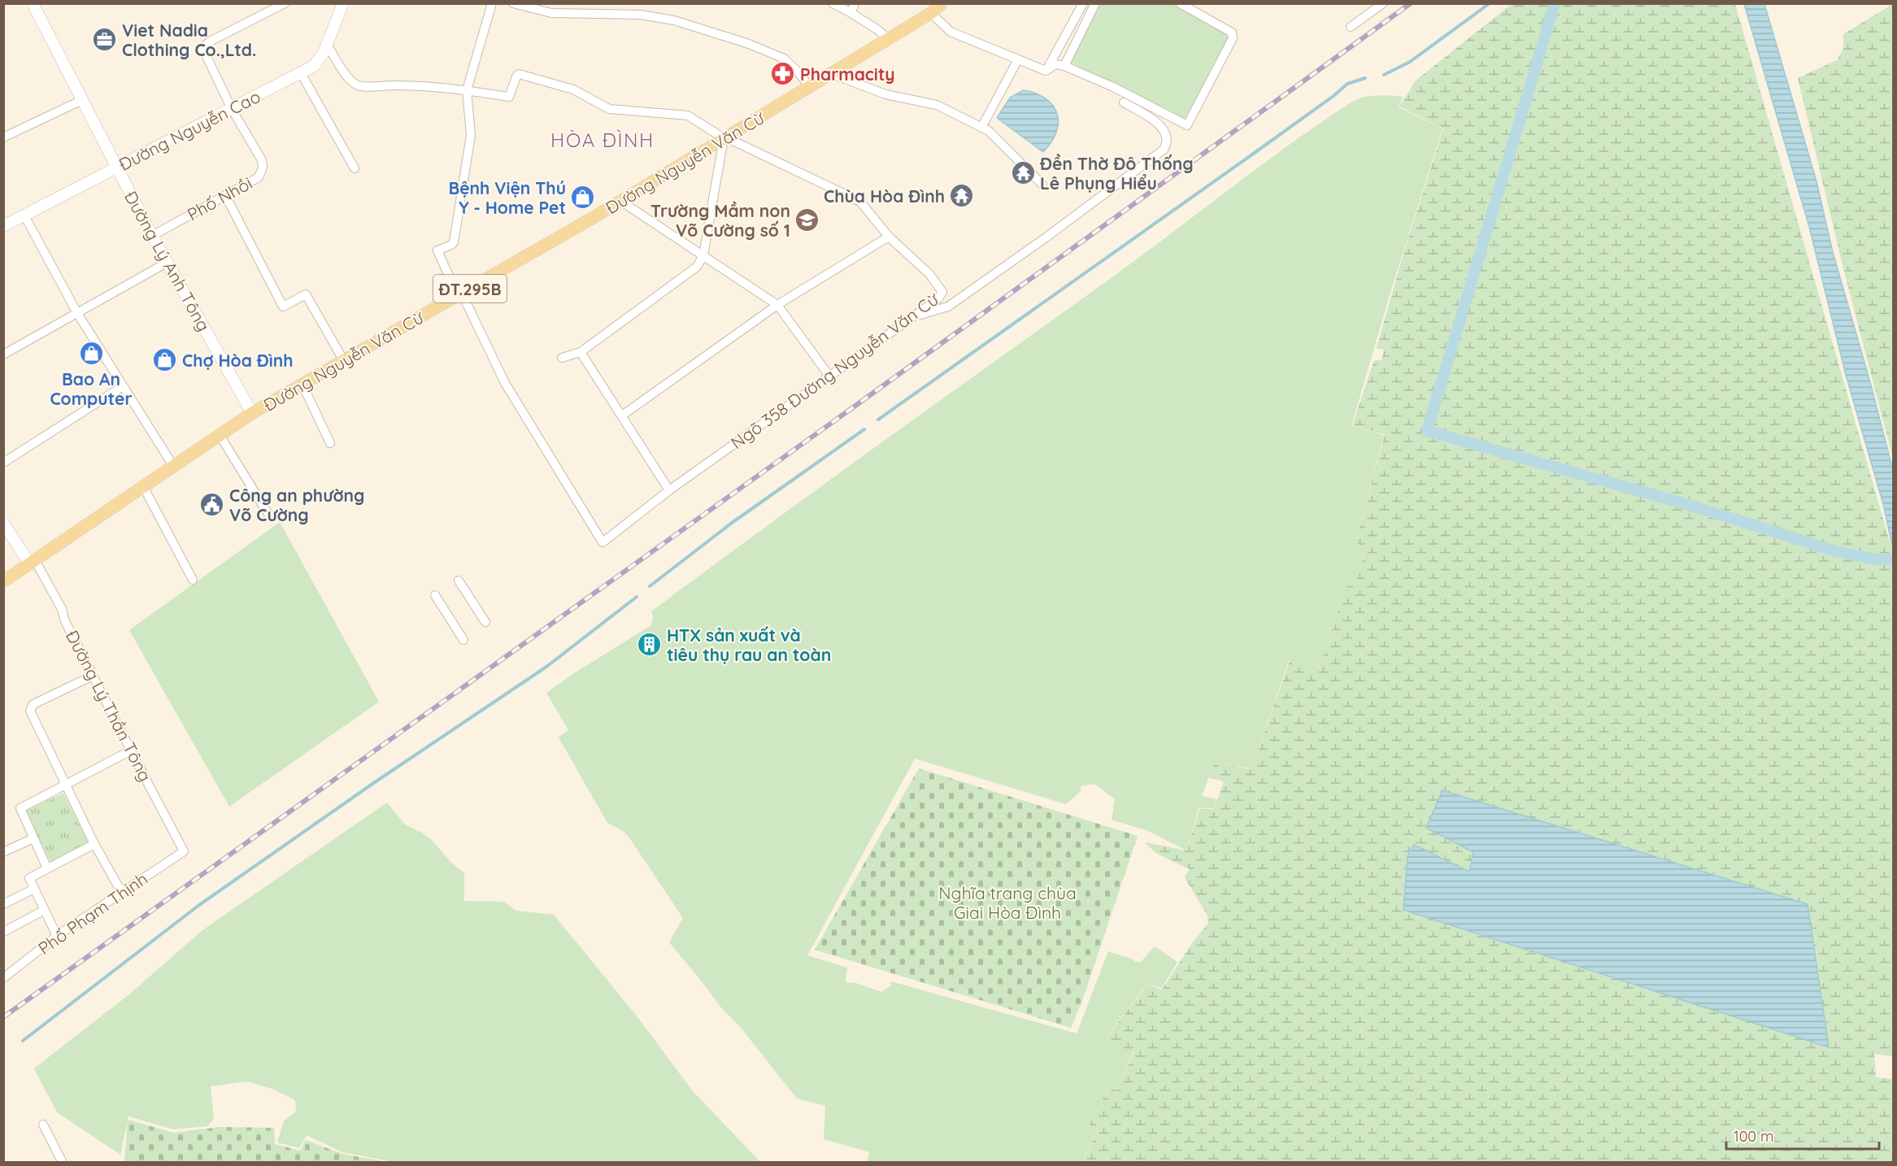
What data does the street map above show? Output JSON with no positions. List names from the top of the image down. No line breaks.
{"streets":{"main road":["Đường Nguyễn Văn Cừ","ĐT.295B"],"street":["Đường Nguyễn Cao","Phố Nhồi","Đường Lý Anh Tông","Ngõ 358 Đường Nguyễn Văn Cừ","Đường Lý Thần Tông","Phố Phạm Thịnh"]},"crossings":[["Đường Nguyễn Cao","Phố Nhồi"],["Đường Nguyễn Cao","Đường Lý Anh Tông"],["Đường Nguyễn Văn Cừ","Đường Lý Anh Tông"],["Đường Nguyễn Văn Cừ","Ngõ 358 Đường Nguyễn Văn Cừ"],["Đường Nguyễn Văn Cừ","Đường Lý Thần Tông"],["Phố Nhồi","Đường Lý Anh Tông"],["Đường Lý Thần Tông","Phố Phạm Thịnh"]],"districts":["HÒA ĐÌNH"],"parks":["Nghĩa trang chùa Giai Hòa Đình"],"places":{"office":["Viet Nadia Clothing Co.,Ltd."],"pharmacy":["Pharmacity"],"temple":["Đền Thờ Đô Thống Lê Phụng Hiểu","Chùa Hòa Đình"],"shop":["Bệnh Viện Thú Y - Home Pet","Bao An Computer","Chợ Hòa Đình"],"school or university":["Trường Mầm non Võ Cường số 1"],"public building":["Công an phường Võ Cường"],"building":["HTX sản xuất và tiêu thụ rau an toàn"]},"scale_bar":"100 m"}
